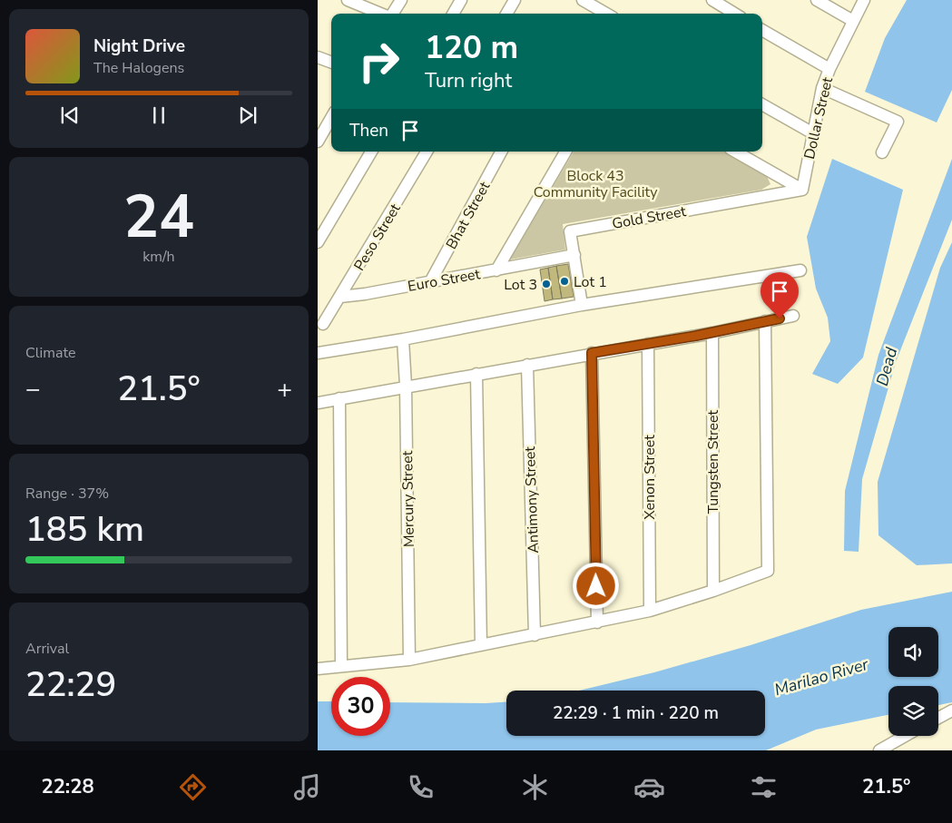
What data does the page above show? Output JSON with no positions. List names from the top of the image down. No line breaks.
{"streets":{"street":["Dollar Street","Bhat Street","Gold Street","Peso Street","Euro Street","Tungsten Street","Xenon Street","Mercury Street","Antimony Street"]},"crossings":[["Dollar Street","Gold Street"],["Bhat Street","Euro Street"],["Gold Street","Euro Street"],["Peso Street","Euro Street"]],"water":["Dead","Marilao River"],"parks":["Block 43 Community Facility"],"places":["Lot 1","Lot 3"],"page":{"turn":["120 m","Turn right"],"song":["Night Drive","The Halogens"],"then":"Then","tile":[["24","km/h"],"Climate",["Range · 37%","185 km"],["Arrival","22:29"]],"heat":["−","21.5°","+"],"limit":"30","trip":"22:29 · 1 min · 220 m","tabs":["22:28","21.5°"]}}
